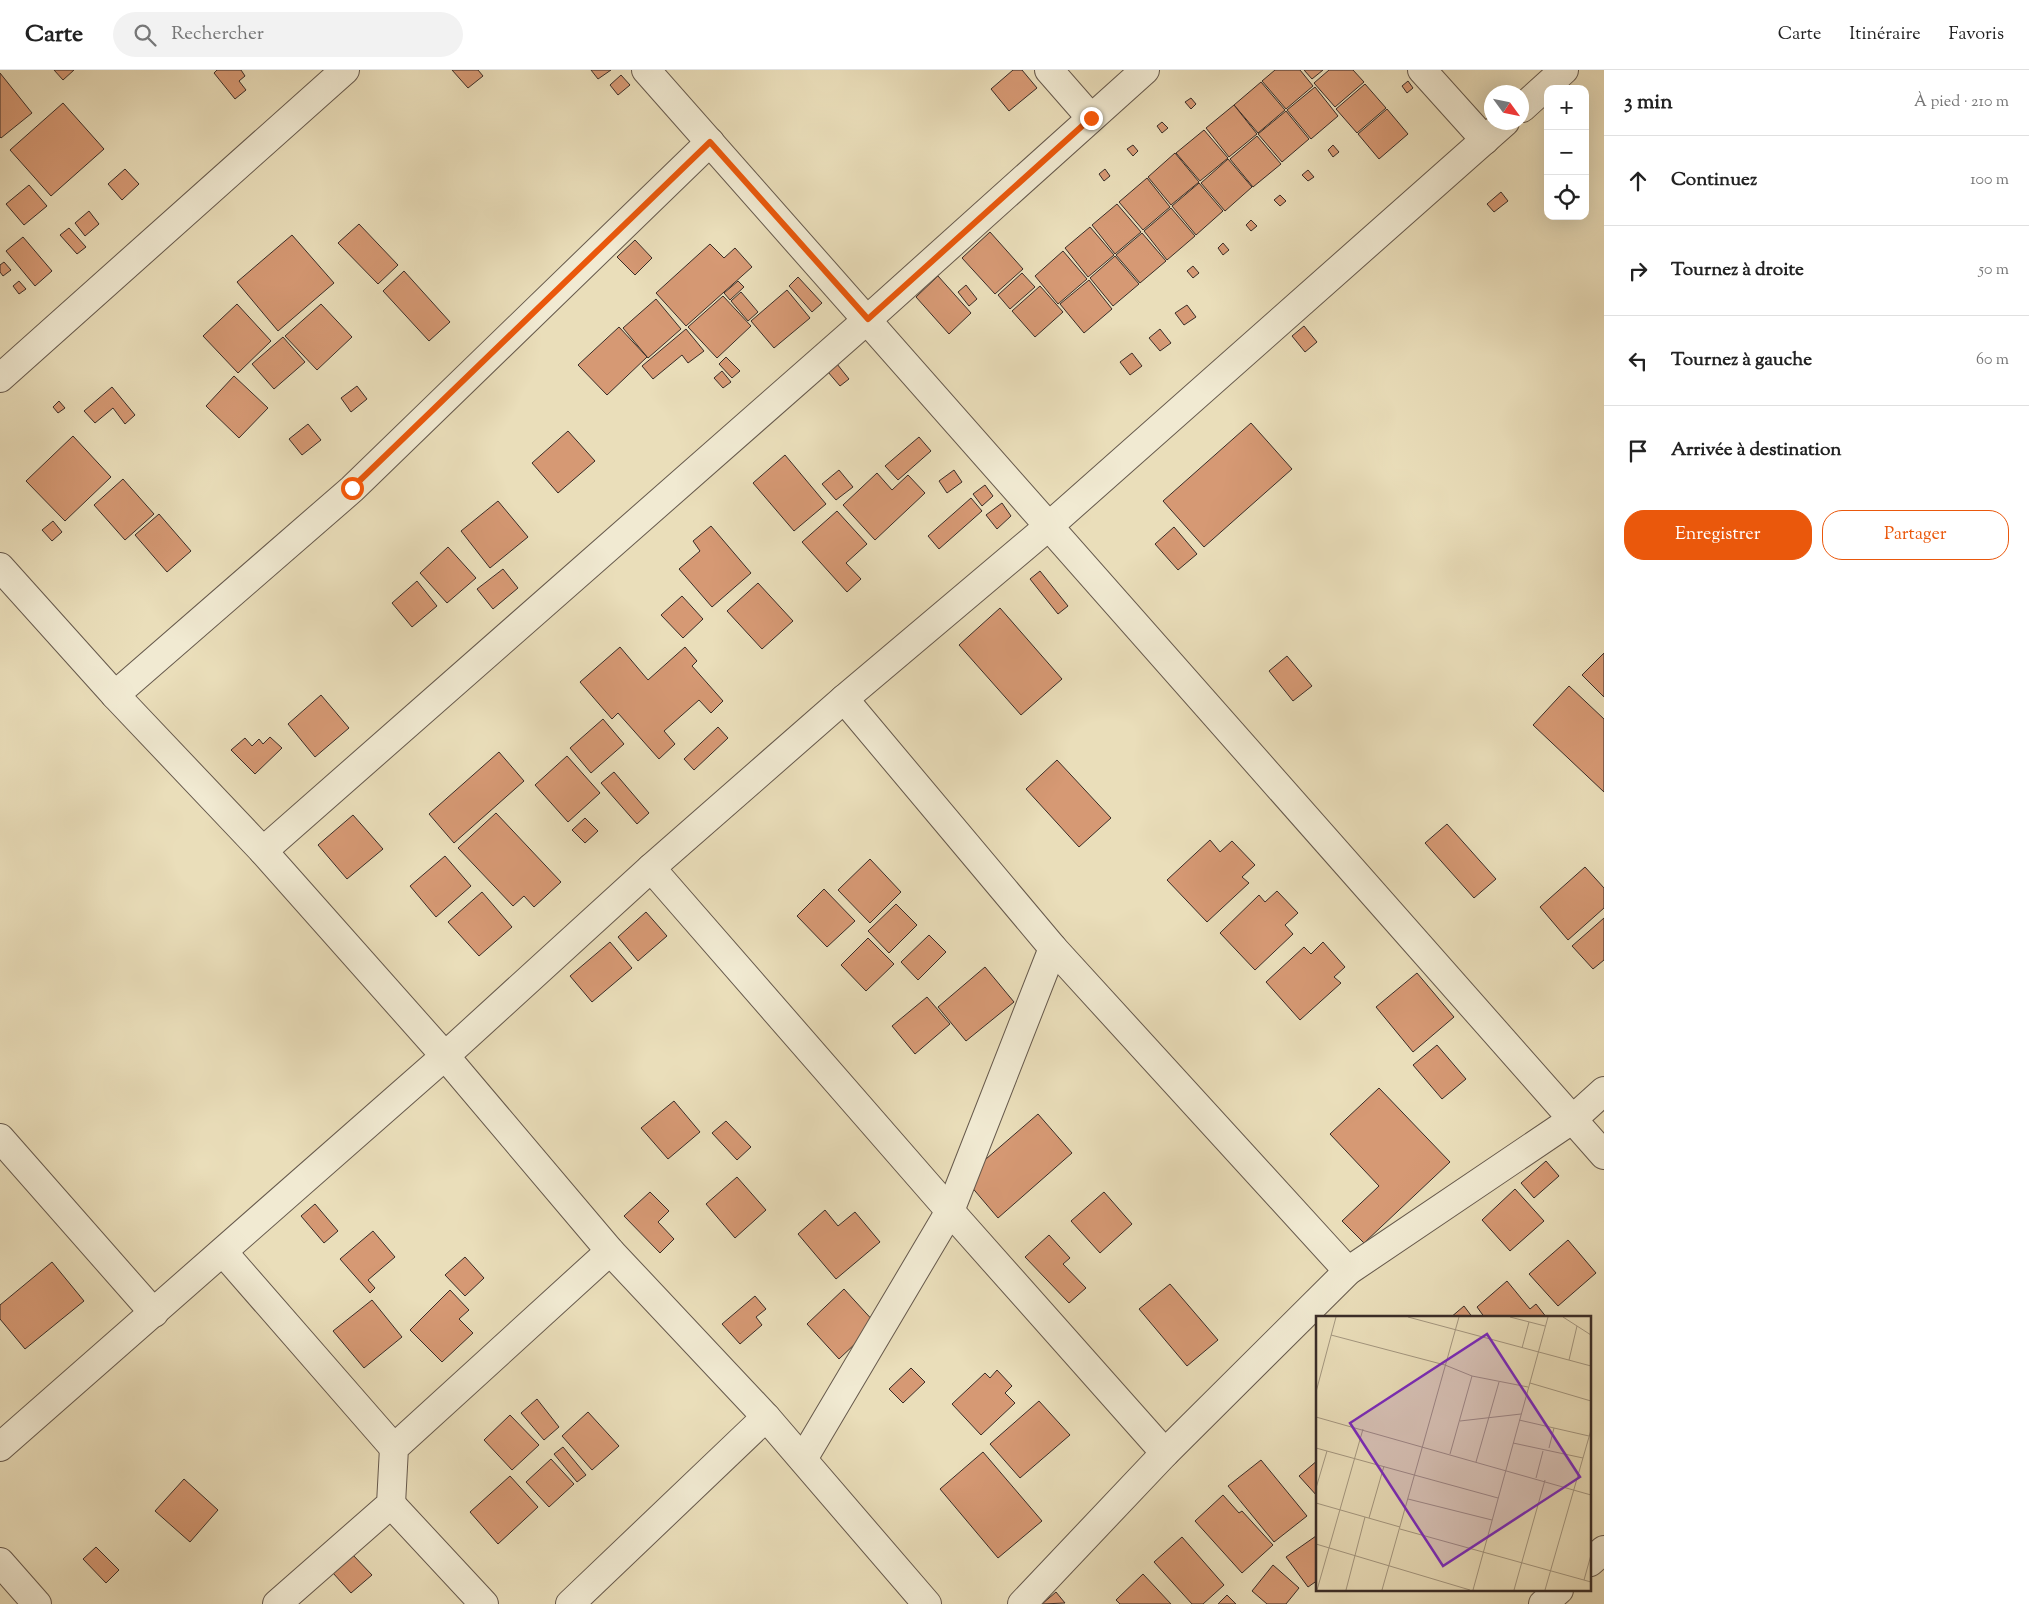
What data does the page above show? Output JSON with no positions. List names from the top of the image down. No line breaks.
{"north":"bottom right","page":{"header":"Carte","search":"Rechercher","nav":["Carte","Itinéraire","Favoris"],"heading":["3 min","À pied · 210 m"],"map_buttons":["+","−"],"list":[["Continuez","100 m"],["Tournez à droite","50 m"],["Tournez à gauche","60 m"],"Arrivée à destination"],"buttons":["Enregistrer","Partager"]}}
